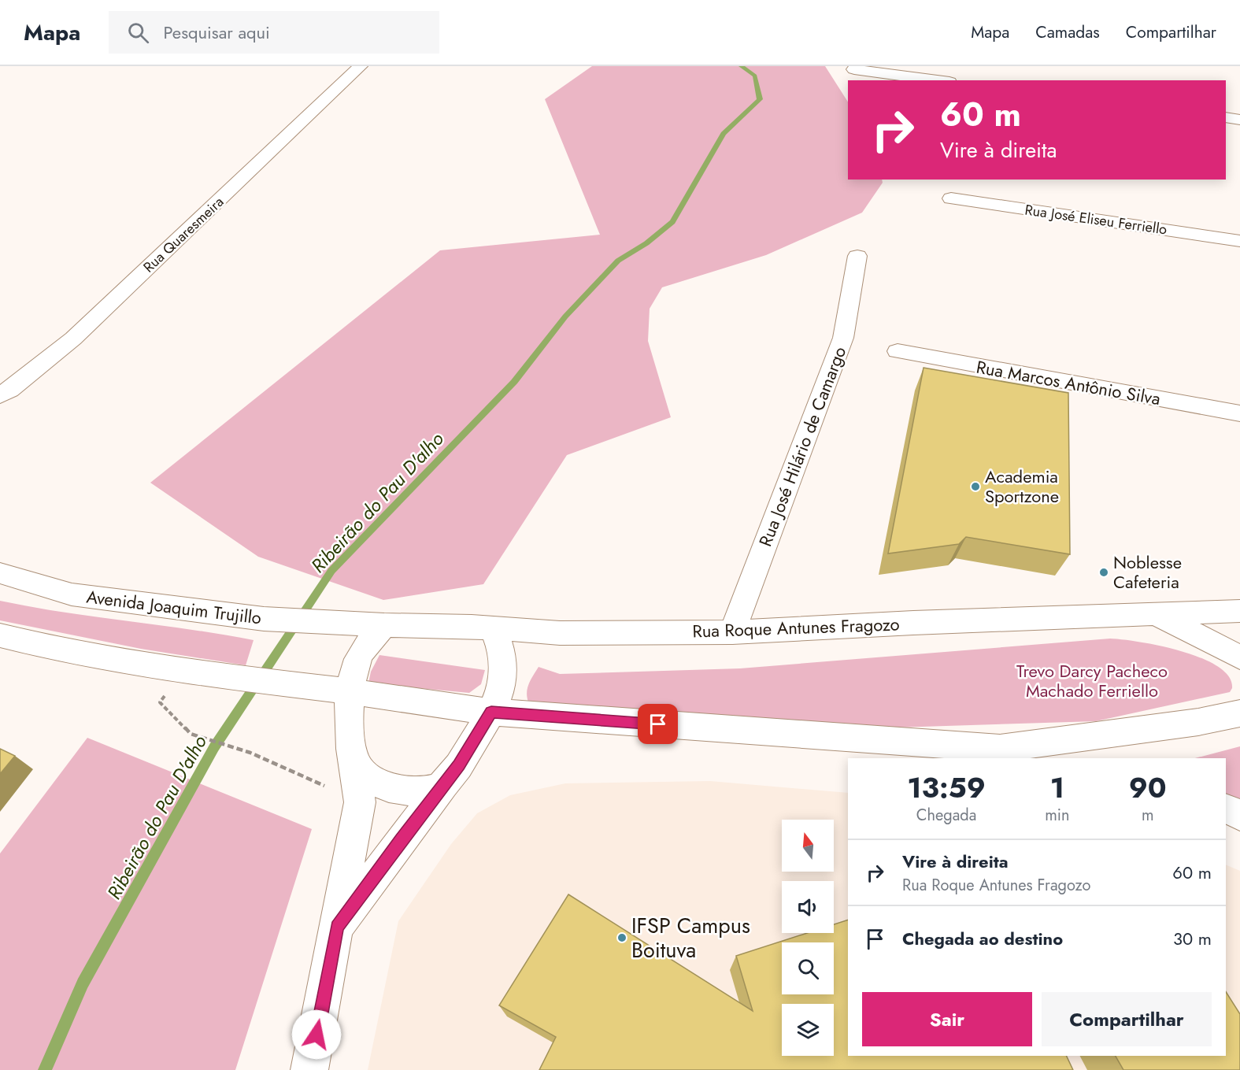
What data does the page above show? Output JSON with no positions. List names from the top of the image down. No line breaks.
{"streets":{"street":["Rua José Eliseu Ferriello","Rua Quaresmeira","Rua Marcos Antônio Silva","Rua José Hilário de Camargo","Avenida Joaquim Trujillo","Rua Roque Antunes Fragozo"]},"crossings":[["Rua José Hilário de Camargo","Rua Roque Antunes Fragozo"],["Avenida Joaquim Trujillo","Rua Roque Antunes Fragozo"]],"water":["Ribeirão do Pau D'alho"],"parks":["Trevo Darcy Pacheco Machado Ferriello"],"places":["Academia Sportzone","Noblesse Cafeteria","IFSP Campus Boituva"],"north":"top","page":{"header":"Mapa","search":"Pesquisar aqui","nav":["Mapa","Camadas","Compartilhar"],"turn":["60 m","Vire à direita"],"eta":["13:59","Chegada","1","min","90","m"],"list":[{"name":"Vire à direita","note":"Rua Roque Antunes Fragozo","value":"60 m"},{"name":"Chegada ao destino","value":"30 m"}],"buttons":["Sair","Compartilhar"]}}
